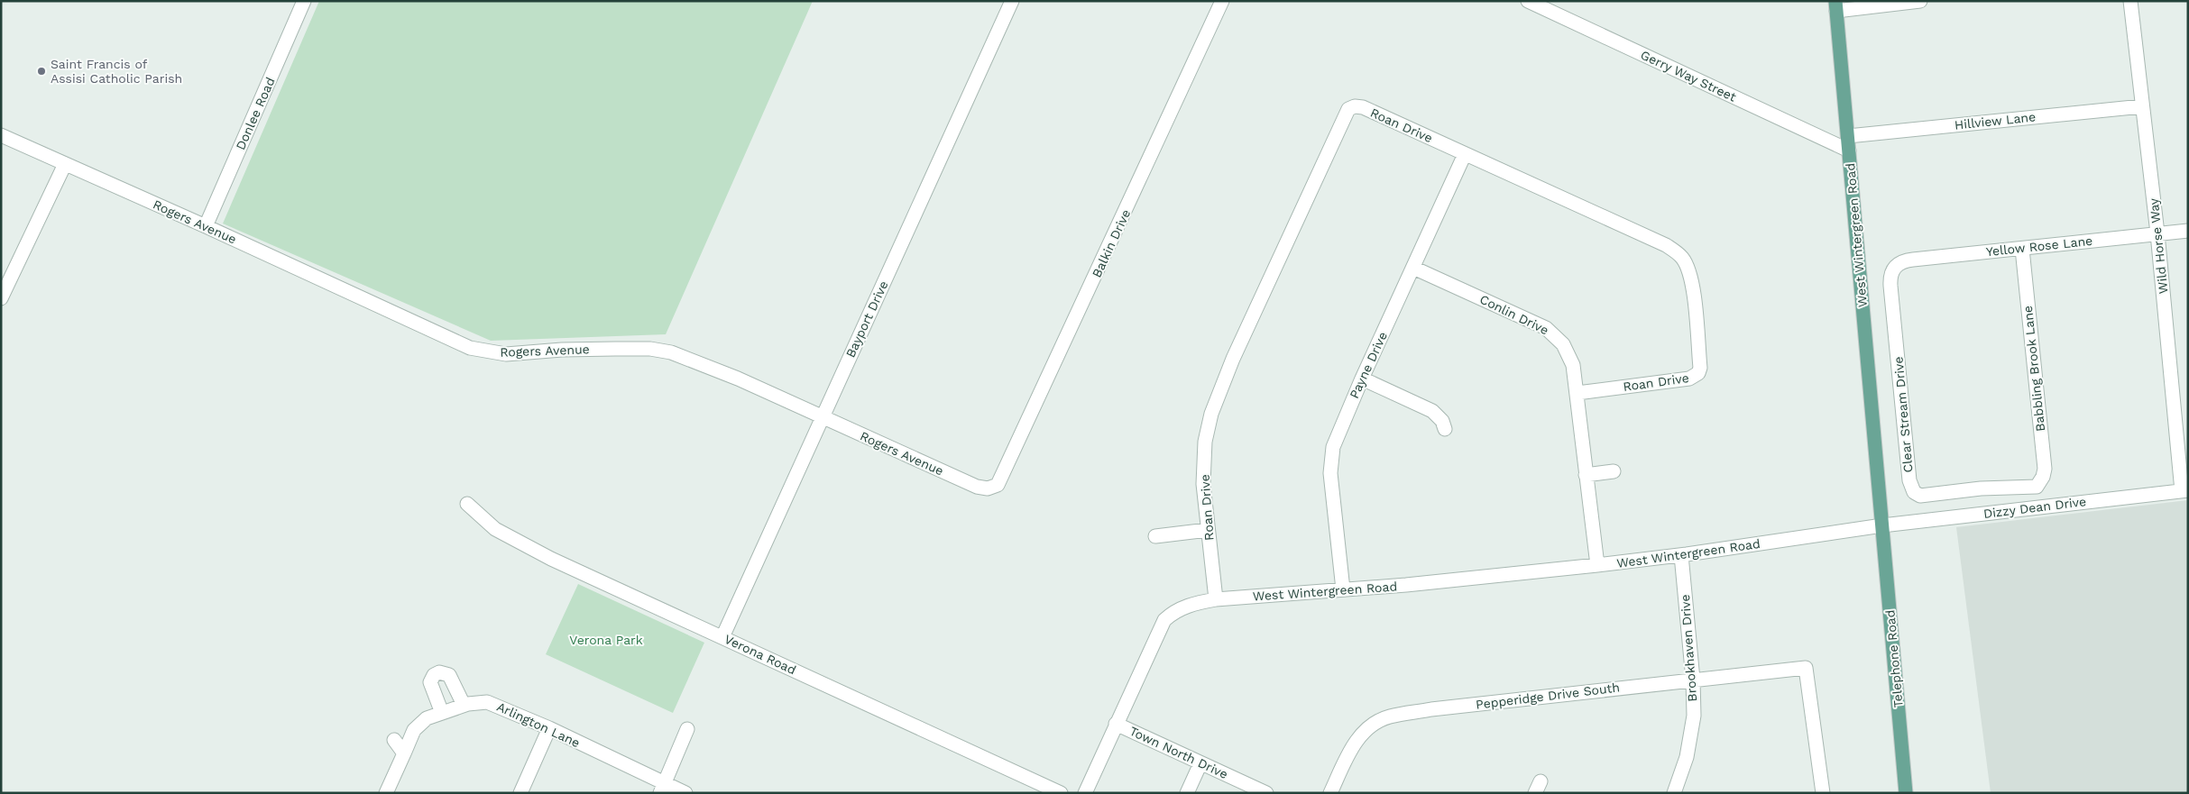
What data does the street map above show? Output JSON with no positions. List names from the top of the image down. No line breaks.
{"streets":{"main road":["West Wintergreen Road","Telephone Road"],"street":["Gerry Way Street","Donlee Road","Hillview Lane","Roan Drive","Rogers Avenue","Balkin Drive","Yellow Rose Lane","Wild Horse Way","Conlin Drive","Bayport Drive","Payne Drive","Babbling Brook Lane","Clear Stream Drive","Dizzy Dean Drive","Brookhaven Drive","Verona Road","Pepperidge Drive South","Arlington Lane","Town North Drive"]},"crossings":[["Gerry Way Street","West Wintergreen Road"],["Donlee Road","Rogers Avenue"],["Hillview Lane","West Wintergreen Road"],["Hillview Lane","Wild Horse Way"],["Roan Drive","West Wintergreen Road"],["Roan Drive","Conlin Drive"],["Roan Drive","Payne Drive"],["Rogers Avenue","Balkin Drive"],["Rogers Avenue","Bayport Drive"],["West Wintergreen Road","Conlin Drive"],["West Wintergreen Road","Payne Drive"],["West Wintergreen Road","Dizzy Dean Drive"],["West Wintergreen Road","Brookhaven Drive"],["West Wintergreen Road","Telephone Road"],["West Wintergreen Road","Town North Drive"],["Yellow Rose Lane","Wild Horse Way"],["Yellow Rose Lane","Babbling Brook Lane"],["Yellow Rose Lane","Clear Stream Drive"],["Wild Horse Way","Dizzy Dean Drive"],["Conlin Drive","Payne Drive"],["Bayport Drive","Verona Road"],["Babbling Brook Lane","Clear Stream Drive"],["Dizzy Dean Drive","Telephone Road"],["Brookhaven Drive","Pepperidge Drive South"]],"parks":["Verona Park"],"places":["Saint Francis of Assisi Catholic Parish"]}
